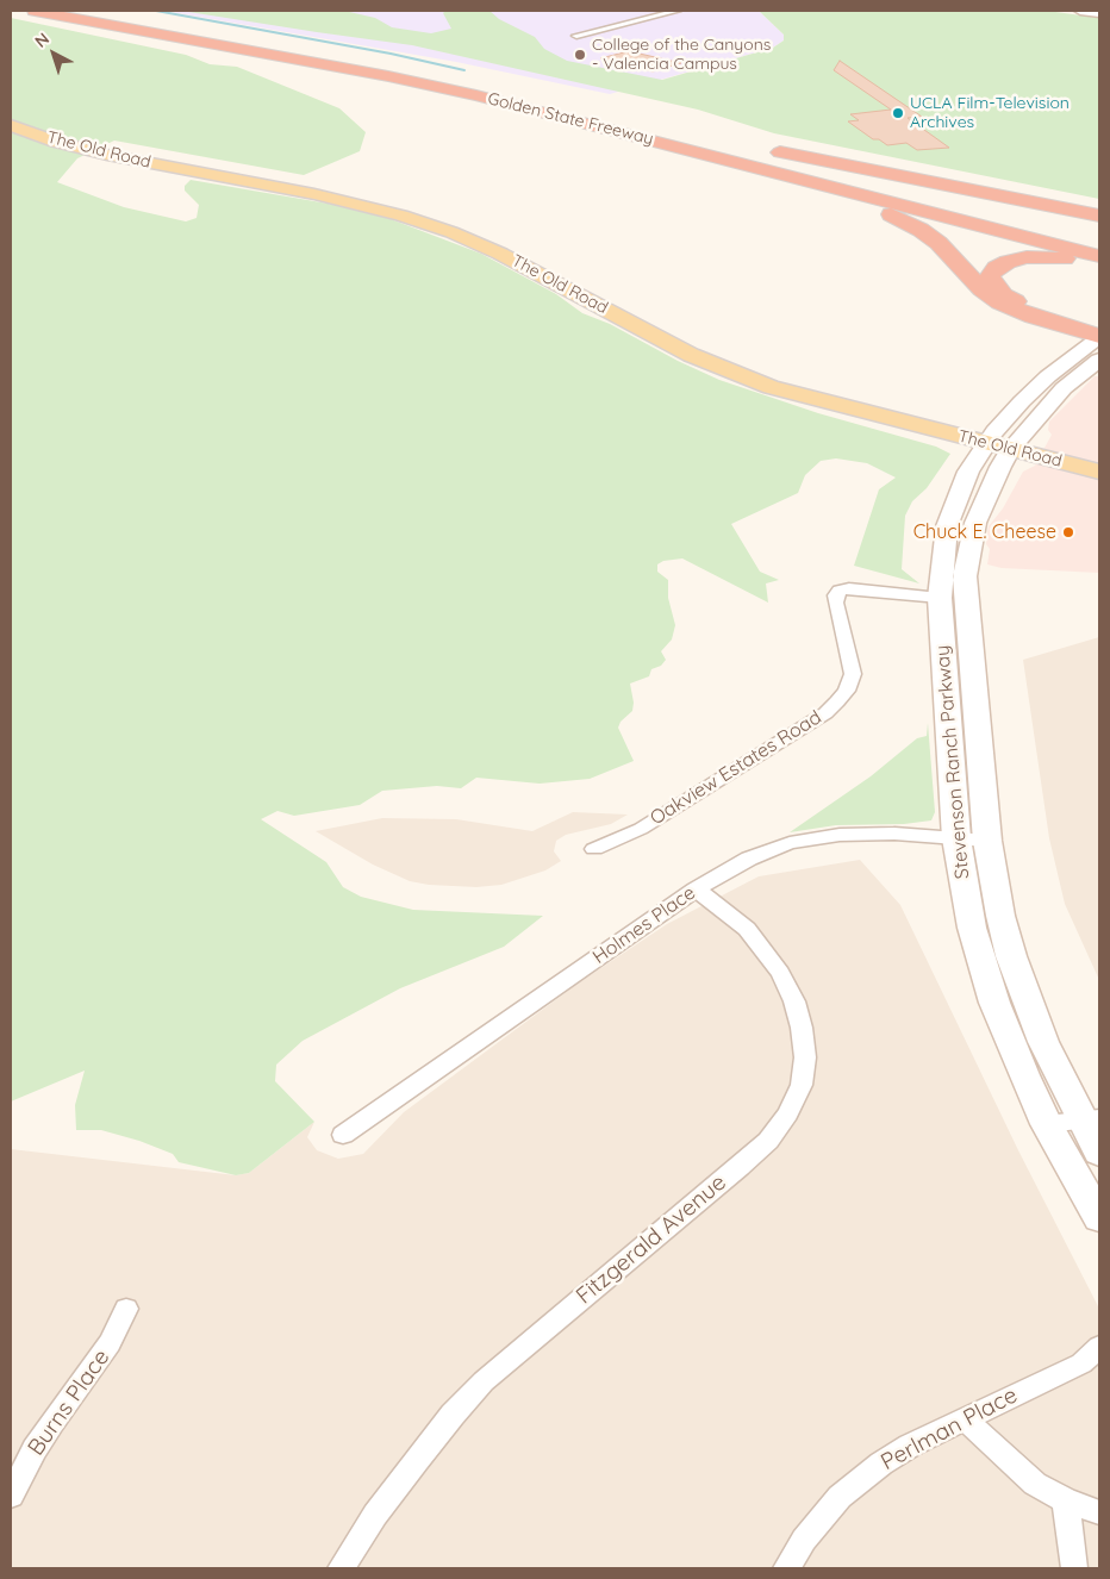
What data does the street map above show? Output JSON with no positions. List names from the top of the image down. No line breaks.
{"streets":{"highway":["Golden State Freeway"],"main road":["The Old Road","Stevenson Ranch Parkway"],"street":["Oakview Estates Road","Holmes Place","Fitzgerald Avenue","Burns Place","Perlman Place"]},"crossings":[["The Old Road","Stevenson Ranch Parkway"],["Stevenson Ranch Parkway","Oakview Estates Road"],["Stevenson Ranch Parkway","Holmes Place"],["Holmes Place","Fitzgerald Avenue"]],"places":["College of the Canyons - Valencia Campus","UCLA Film-Television Archives","Chuck E. Cheese"],"north":"top left"}
